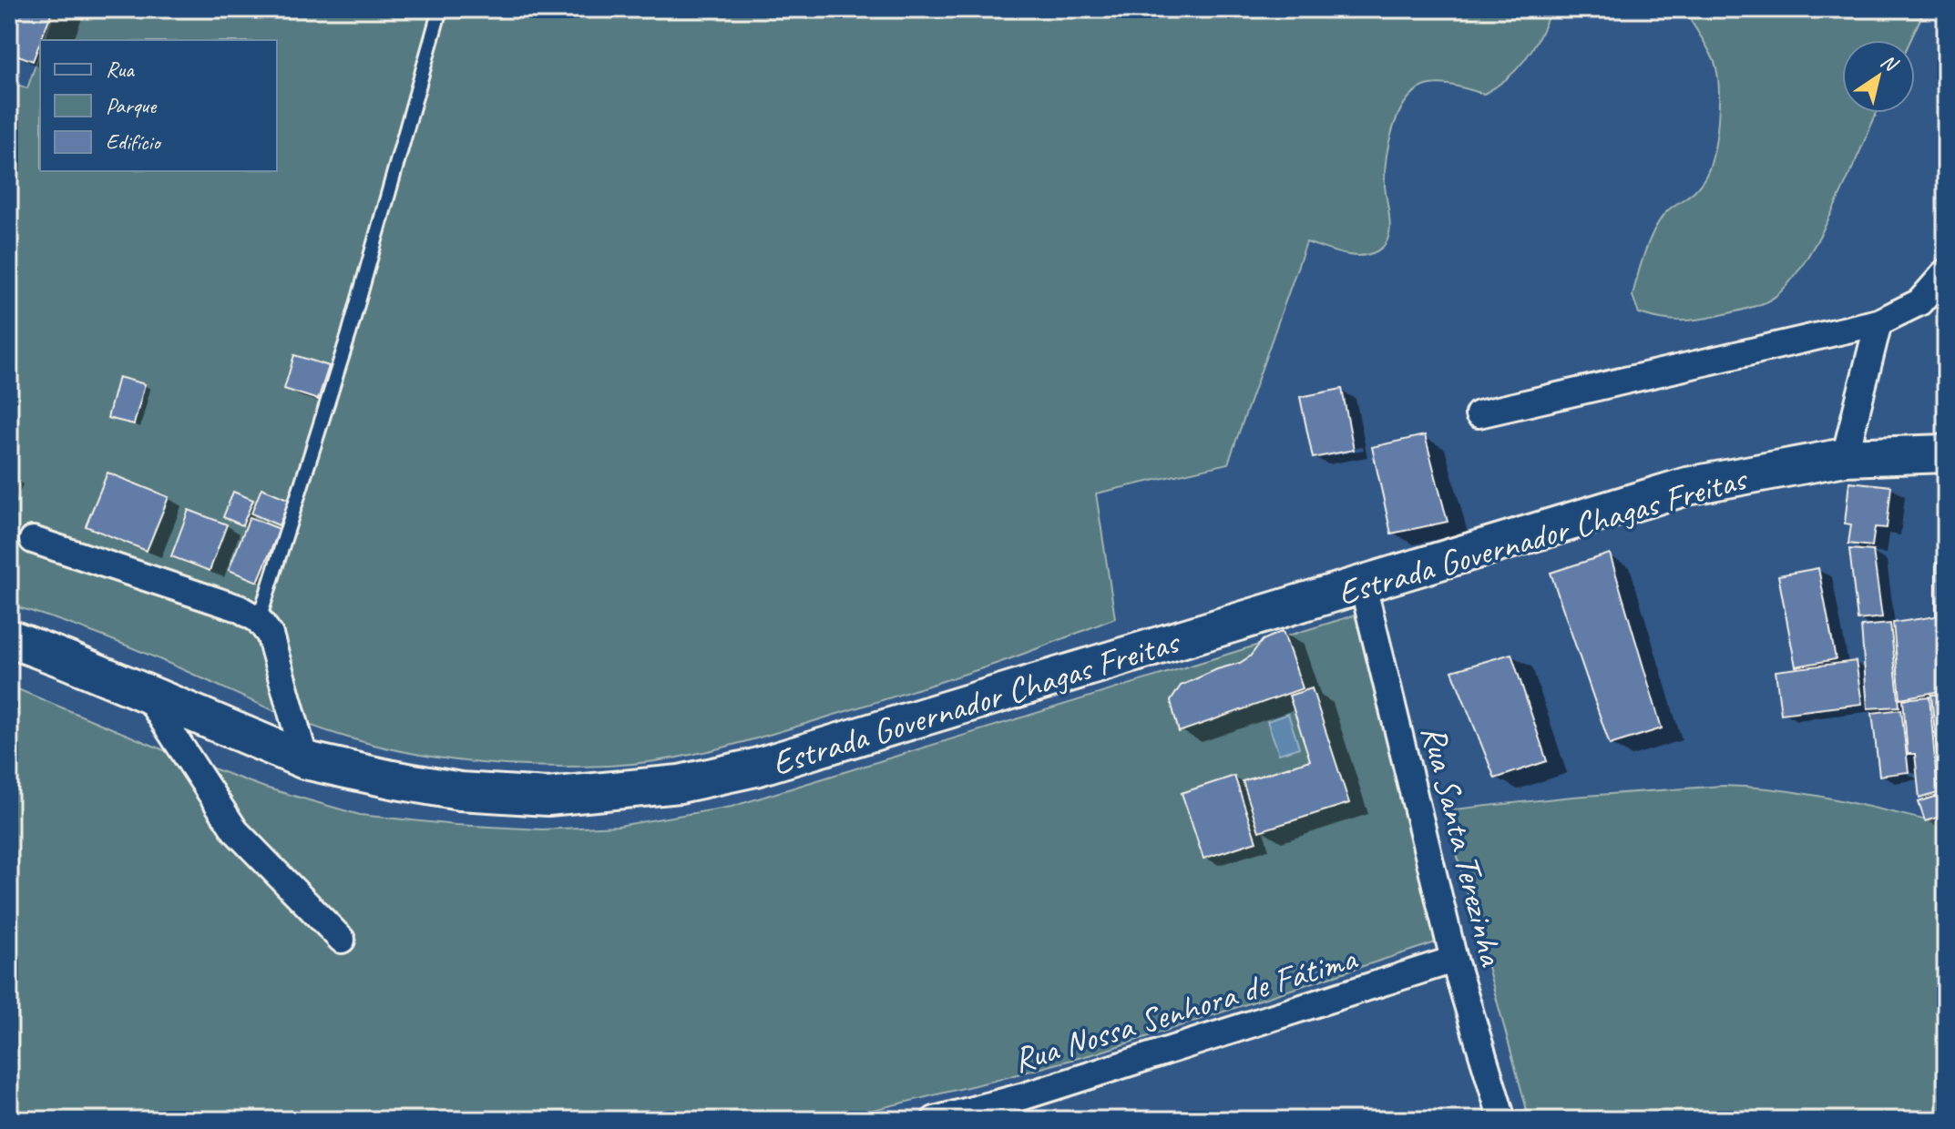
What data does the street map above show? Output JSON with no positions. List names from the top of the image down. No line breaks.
{"streets":{"main road":["Estrada Governador Chagas Freitas"],"street":["Rua Santa Terezinha","Rua Nossa Senhora de Fátima"]},"crossings":[["Estrada Governador Chagas Freitas","Rua Santa Terezinha"],["Rua Santa Terezinha","Rua Nossa Senhora de Fátima"]],"legend":["Rua","Parque","Edifício"],"north":"top right"}
